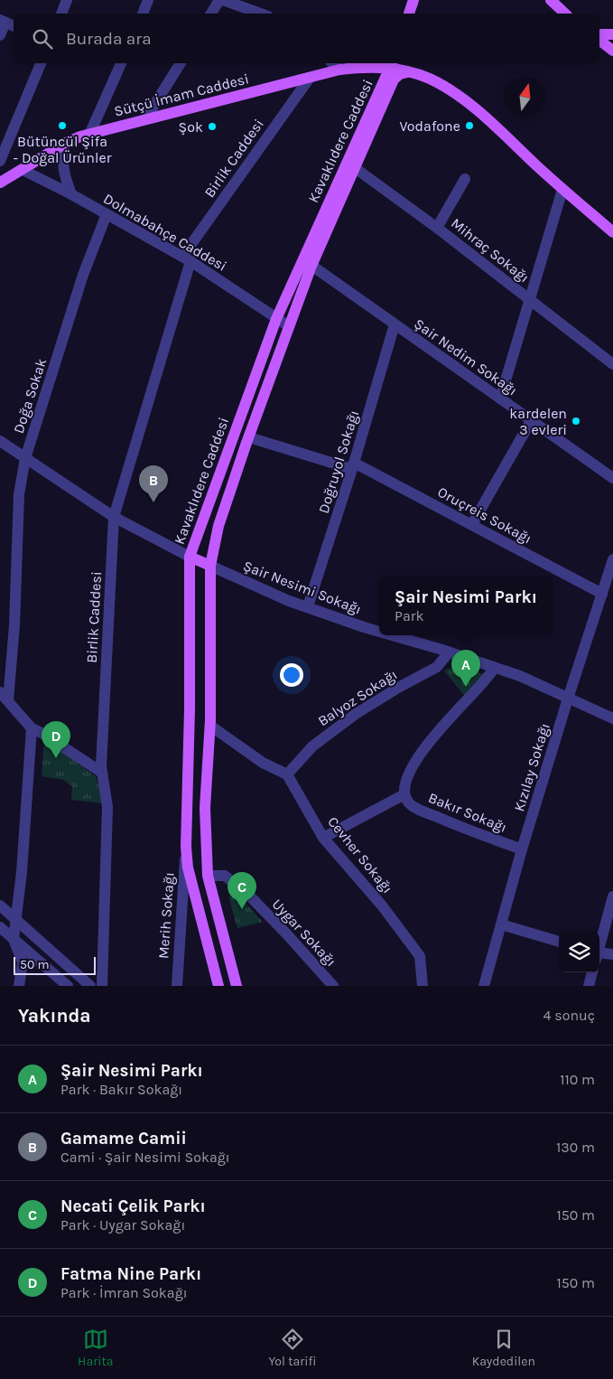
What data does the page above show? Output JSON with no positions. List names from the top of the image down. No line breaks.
{"streets":{"main road":["Sütçü İmam Caddesi","Kavaklıdere Caddesi"],"street":["Birlik Caddesi","Dolmabahçe Caddesi","Mihraç Sokağı","Şair Nedim Sokağı","Doğa Sokak","Doğruyol Sokağı","Oruçreis Sokağı","Şair Nesimi Sokağı","Balyoz Sokağı","Kızılay Sokağı","Bakır Sokağı","Cevher Sokağı","Merih Sokağı","Uygar Sokağı"]},"crossings":[["Sütçü İmam Caddesi","Kavaklıdere Caddesi"],["Sütçü İmam Caddesi","Birlik Caddesi"],["Sütçü İmam Caddesi","Dolmabahçe Caddesi"],["Kavaklıdere Caddesi","Dolmabahçe Caddesi"],["Kavaklıdere Caddesi","Mihraç Sokağı"],["Kavaklıdere Caddesi","Şair Nedim Sokağı"],["Kavaklıdere Caddesi","Oruçreis Sokağı"],["Kavaklıdere Caddesi","Şair Nesimi Sokağı"],["Kavaklıdere Caddesi","Merih Sokağı"],["Kavaklıdere Caddesi","Uygar Sokağı"],["Birlik Caddesi","Dolmabahçe Caddesi"],["Dolmabahçe Caddesi","Doğa Sokak"],["Şair Nedim Sokağı","Doğruyol Sokağı"],["Doğruyol Sokağı","Oruçreis Sokağı"],["Doğruyol Sokağı","Şair Nesimi Sokağı"],["Oruçreis Sokağı","Kızılay Sokağı"],["Şair Nesimi Sokağı","Balyoz Sokağı"],["Şair Nesimi Sokağı","Kızılay Sokağı"],["Balyoz Sokağı","Cevher Sokağı"],["Kızılay Sokağı","Bakır Sokağı"]],"places":["Bütüncül Şifa - Doğal Ürünler","Vodafone","Şok","kardelen 3 evleri"],"scale_bar":"50 m","north":"top","page":{"search":"Burada ara","pins":["B","A","D","C"],"popup":["Şair Nesimi Parkı","Park"],"scale":"50 m","heading":["Yakında","4 sonuç"],"list":[{"mark":"A","name":"Şair Nesimi Parkı","note":"Park · Bakır Sokağı","value":"110 m"},{"mark":"B","name":"Gamame Camii","note":"Cami · Şair Nesimi Sokağı","value":"130 m"},{"mark":"C","name":"Necati Çelik Parkı","note":"Park · Uygar Sokağı","value":"150 m"},{"mark":"D","name":"Fatma Nine Parkı","note":"Park · İmran Sokağı","value":"150 m"}],"nav":["Harita","Yol tarifi","Kaydedilen"]}}
